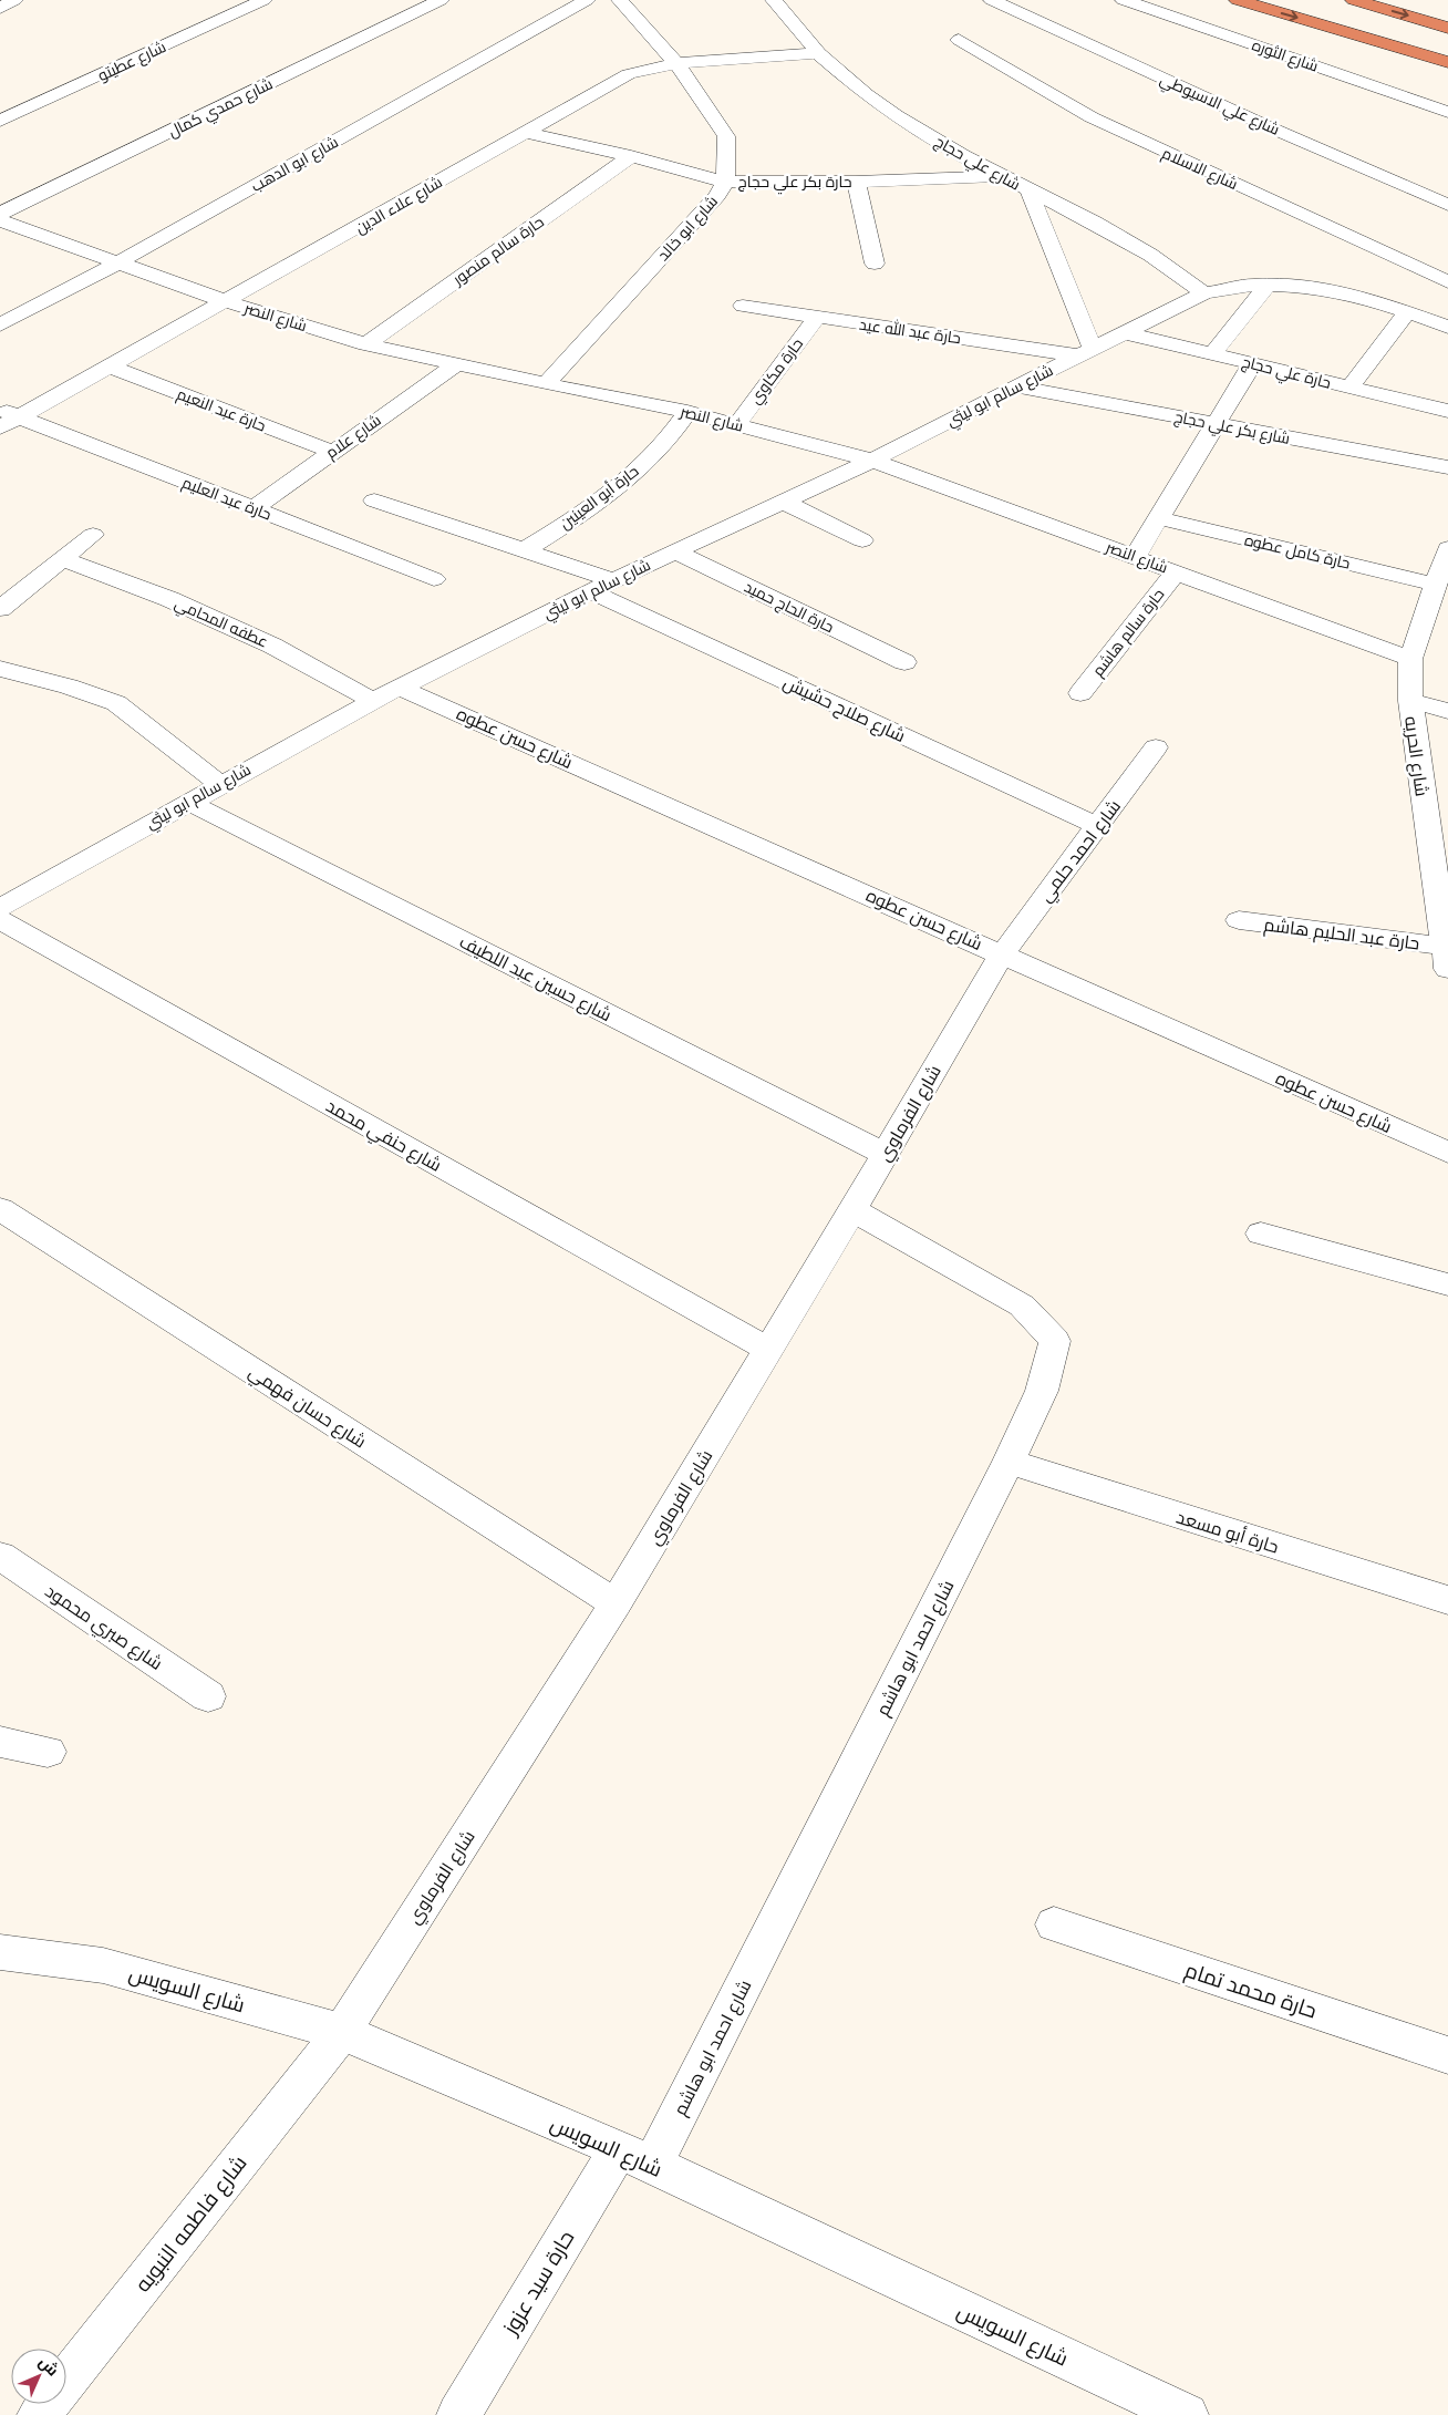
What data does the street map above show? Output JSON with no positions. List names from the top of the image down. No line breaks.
{"streets":{"street":["شارع الثوره","شارع عطيتو","شارع علي الاسيوطي","شارع حمدي كمال","شارع علي حجاج","شارع ابو الدهب","شارع الاسلام","حارة بكر علي حجاج","شارع علاء الدين","شارع ابو خالد","حارة سالم منصور","شارع النصر","حارة عبد الله عيد","حارة مكاوي","حارة علي حجاج","شارع سالم ابو ليثي","حارة عبد النعيم","شارع بكر علي حجاج","شارع علام","حارة أبو العينين","حارة عبد العليم","حارة كامل عطوه","حارة الحاج حميد","عطفه المحامي","حارة سالم هاشم","شارع صلاح حشيش","شارع حسن عطوه","شارع الحريه","شارع احمد حلمي","حارة عبد الحليم هاشم","شارع حسين عبد اللطيف","شارع الفرماوي","شارع حنفي محمد","شارع حسان فهمي","حارة أبو مسعد","شارع صبري محمود","شارع احمد ابو هاشم","شارع السويس","حارة محمد تمام","شارع فاطمه النبويه","حارة سيد عزوز"]},"crossings":[["شارع علي حجاج","حارة بكر علي حجاج"],["شارع علي حجاج","شارع علاء الدين"],["شارع علي حجاج","شارع سالم ابو ليثي"],["شارع ابو الدهب","شارع النصر"],["حارة بكر علي حجاج","شارع علاء الدين"],["حارة بكر علي حجاج","شارع ابو خالد"],["حارة بكر علي حجاج","حارة سالم منصور"],["شارع علاء الدين","شارع ابو خالد"],["شارع علاء الدين","شارع النصر"],["شارع علاء الدين","حارة عبد النعيم"],["شارع علاء الدين","حارة عبد العليم"],["شارع ابو خالد","شارع النصر"],["حارة سالم منصور","شارع النصر"],["شارع النصر","حارة مكاوي"],["شارع النصر","شارع سالم ابو ليثي"],["شارع النصر","شارع علام"],["شارع النصر","حارة أبو العينين"],["شارع النصر","حارة سالم هاشم"],["شارع النصر","شارع الحريه"],["حارة عبد الله عيد","حارة مكاوي"],["حارة عبد الله عيد","شارع سالم ابو ليثي"],["حارة علي حجاج","شارع سالم ابو ليثي"],["شارع سالم ابو ليثي","شارع بكر علي حجاج"],["شارع سالم ابو ليثي","حارة الحاج حميد"],["شارع سالم ابو ليثي","عطفه المحامي"],["شارع سالم ابو ليثي","شارع صلاح حشيش"],["شارع سالم ابو ليثي","شارع حسن عطوه"],["شارع سالم ابو ليثي","شارع حسين عبد اللطيف"],["حارة عبد النعيم","شارع علام"],["شارع علام","حارة عبد العليم"],["حارة كامل عطوه","شارع الحريه"],["شارع صلاح حشيش","شارع احمد حلمي"],["شارع حسن عطوه","شارع احمد حلمي"],["شارع حسن عطوه","شارع الفرماوي"],["شارع الحريه","حارة عبد الحليم هاشم"],["شارع احمد حلمي","شارع الفرماوي"],["شارع حسين عبد اللطيف","شارع الفرماوي"],["شارع الفرماوي","شارع حنفي محمد"],["شارع الفرماوي","شارع حسان فهمي"],["شارع الفرماوي","شارع احمد ابو هاشم"],["شارع الفرماوي","شارع السويس"],["شارع الفرماوي","شارع فاطمه النبويه"],["حارة أبو مسعد","شارع احمد ابو هاشم"],["شارع احمد ابو هاشم","شارع السويس"],["شارع احمد ابو هاشم","حارة سيد عزوز"],["شارع السويس","شارع فاطمه النبويه"],["شارع السويس","حارة سيد عزوز"]],"north":"top right"}
